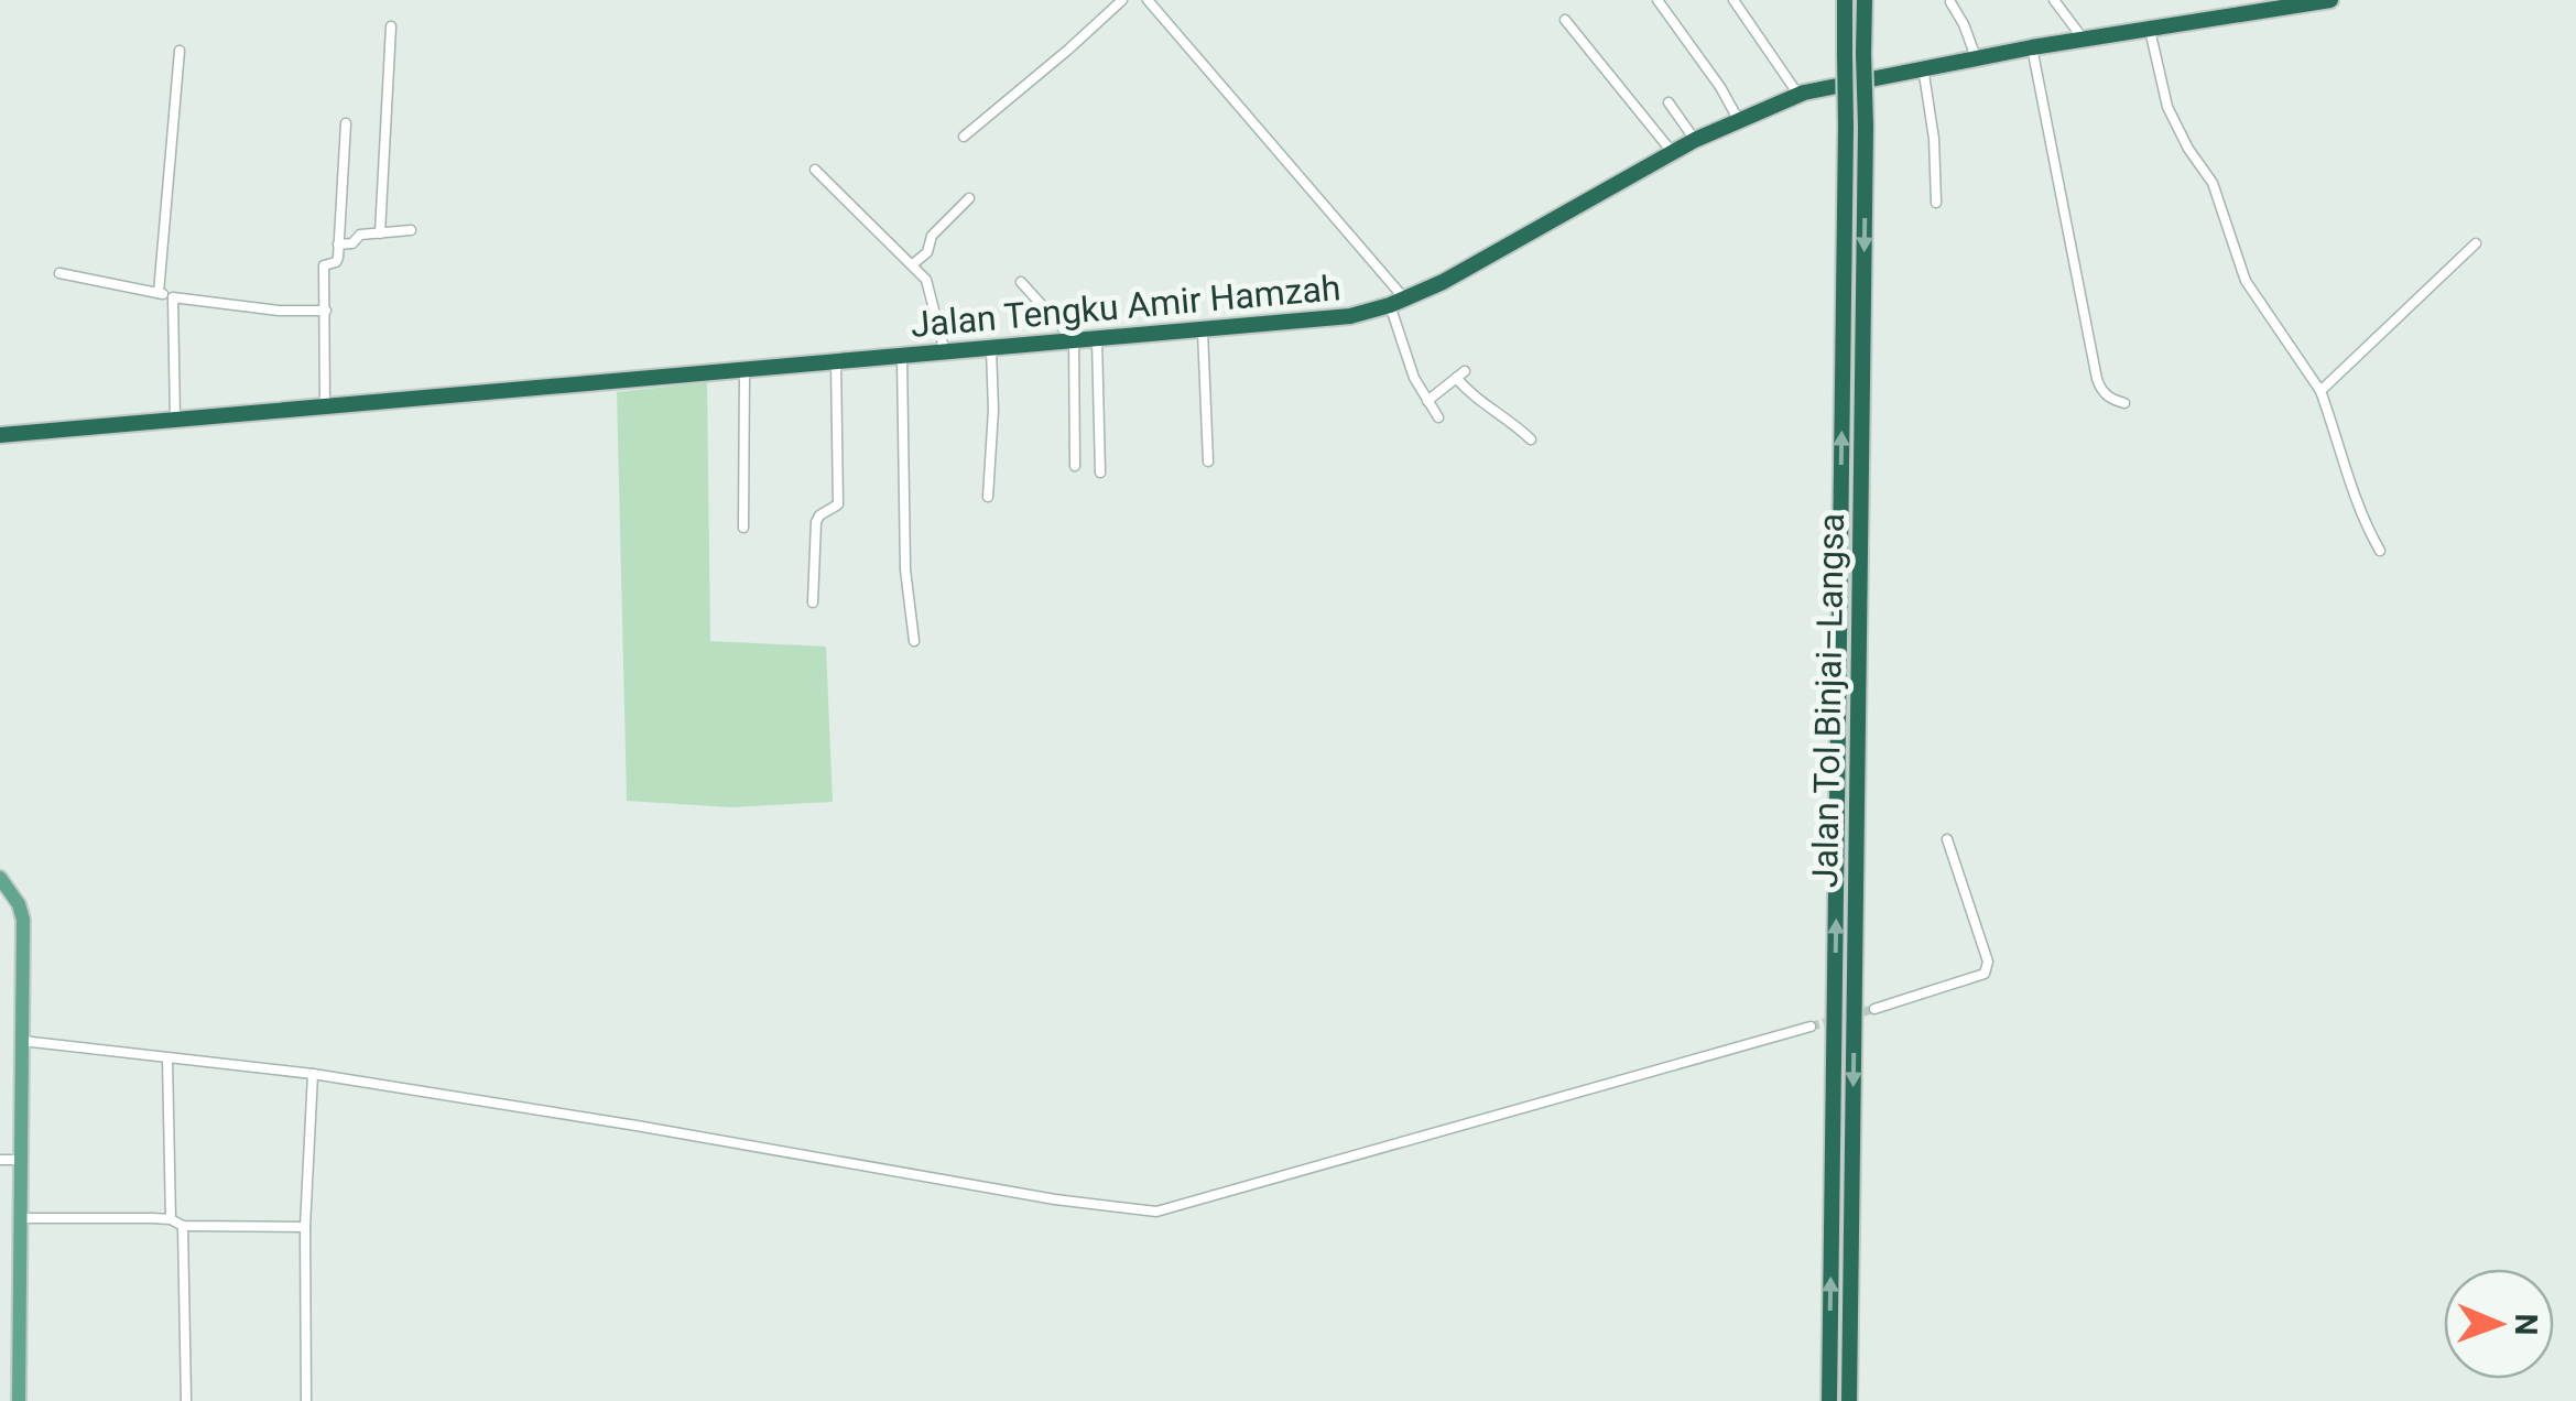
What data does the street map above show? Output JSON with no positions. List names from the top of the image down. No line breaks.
{"streets":{"highway":["Jalan Tengku Amir Hamzah","Jalan Tol Binjai–Langsa"]},"north":"right"}
